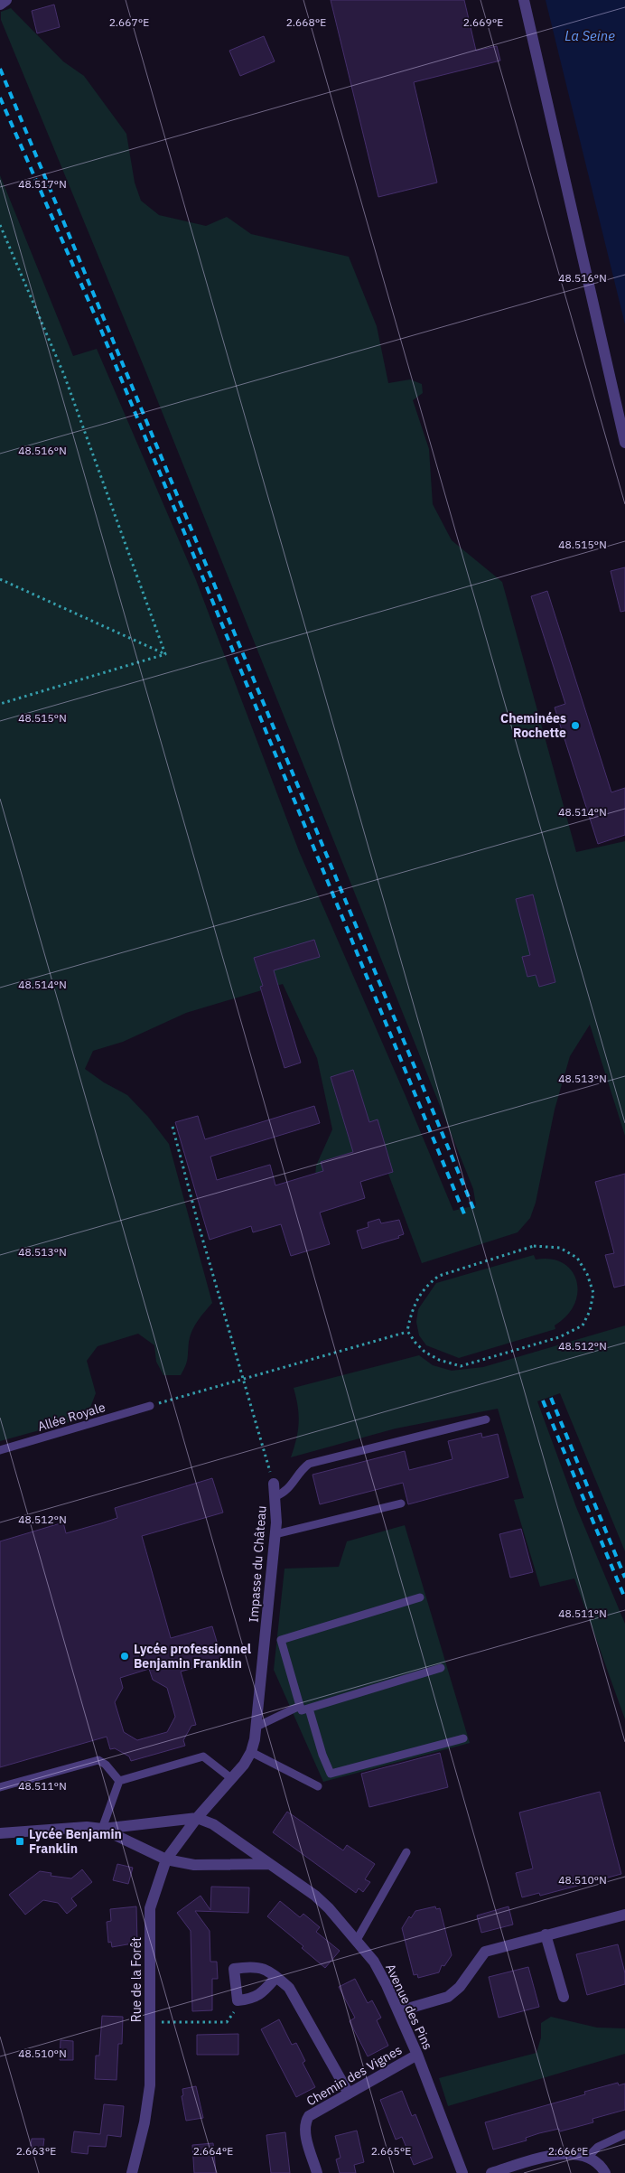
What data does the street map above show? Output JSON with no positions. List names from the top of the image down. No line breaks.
{"streets":{"street":["Impasse du Château","Rue de la Forêt","Avenue des Pins","Chemin des Vignes"],"lane":["Allée Royale"]},"crossings":[["Impasse du Château","Rue de la Forêt"],["Impasse du Château","Avenue des Pins"],["Avenue des Pins","Chemin des Vignes"]],"water":["La Seine"],"places":{"other":["Cheminées Rochette","Lycée professionnel Benjamin Franklin"],"transit":["Lycée Benjamin Franklin"]},"coordinates":["2.667°E","2.668°E","2.669°E","48.517°N","48.516°N","48.515°N","48.514°N","48.513°N","48.512°N","48.511°N","48.510°N","2.663°E","2.664°E","2.665°E","2.666°E"]}
